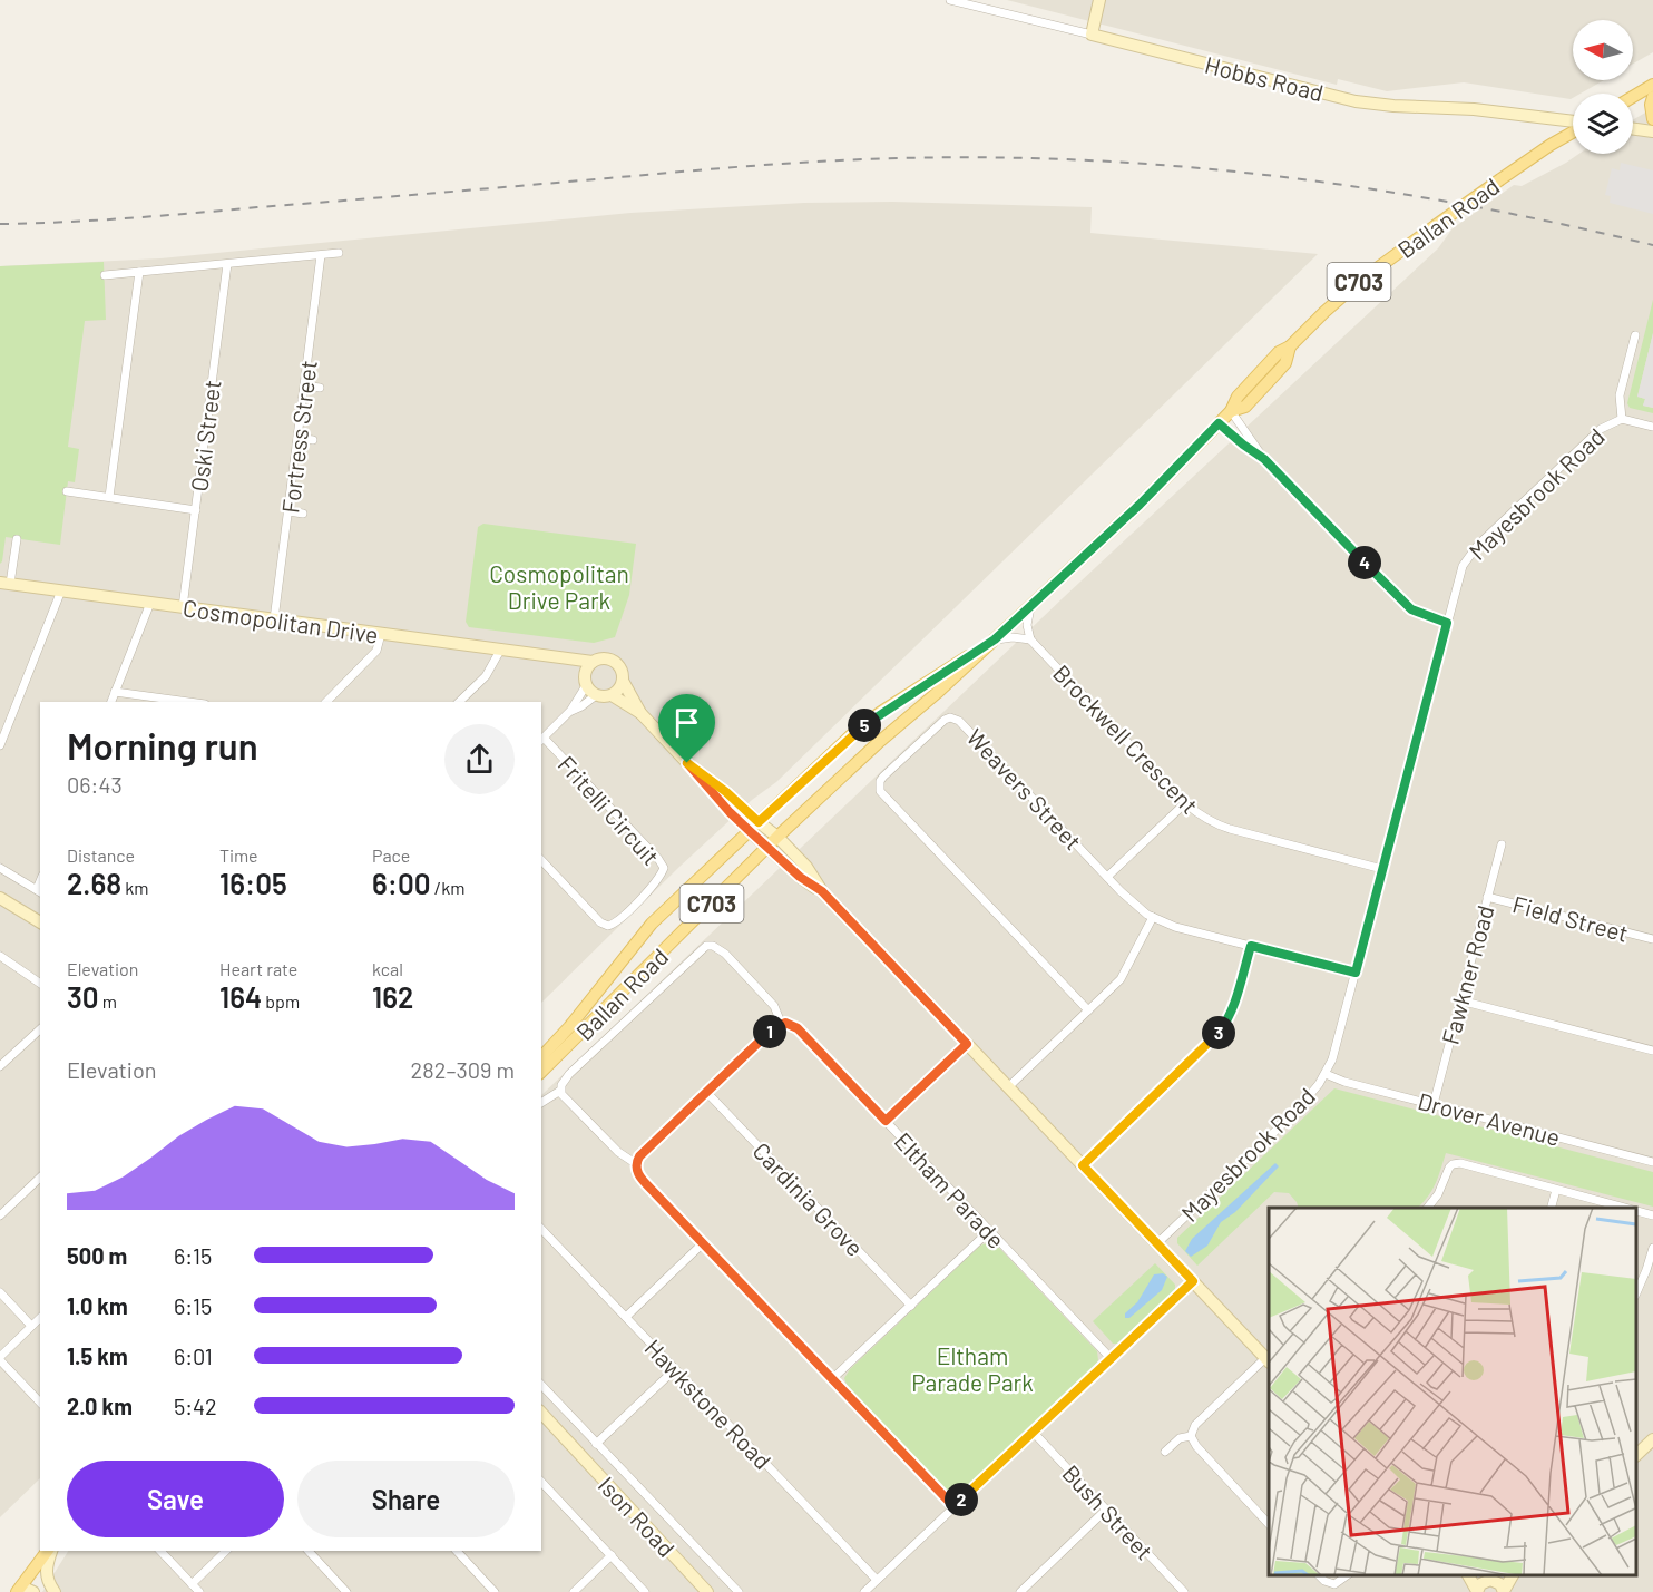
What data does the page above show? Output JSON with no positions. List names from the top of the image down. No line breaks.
{"streets":{"main road":["Ballan Road","C703"],"street":["Hobbs Road","Oski Street","Fortress Street","Mayesbrook Road","Cosmopolitan Drive","Brockwell Crescent","Weavers Street","Fritelli Circuit","Field Street","Fawkner Road","Drover Avenue","Eltham Parade","Cardinia Grove","Hawkstone Road","Bush Street","Ison Road"]},"crossings":[["Oski Street","Cosmopolitan Drive"],["Fortress Street","Cosmopolitan Drive"],["Mayesbrook Road","Brockwell Crescent"],["Mayesbrook Road","Weavers Street"],["Mayesbrook Road","Drover Avenue"],["Field Street","Fawkner Road"],["Fawkner Road","Drover Avenue"]],"parks":["Cosmopolitan Drive Park","Eltham Parade Park"],"north":"left","page":{"pins":["4","5","1","3","2"],"heading":["Morning run","06:43"],"stats":[["Distance","2.68 km"],["Time","16:05"],["Pace","6:00 /km"],["Elevation","30 m"],["Heart rate","164 bpm"],["kcal","162"]],"chart":["Elevation","282–309 m"],"list":[{"name":"500 m","note":"6:15"},{"name":"1.0 km","note":"6:15"},{"name":"1.5 km","note":"6:01"},{"name":"2.0 km","note":"5:42"}],"buttons":["Save","Share"]}}
